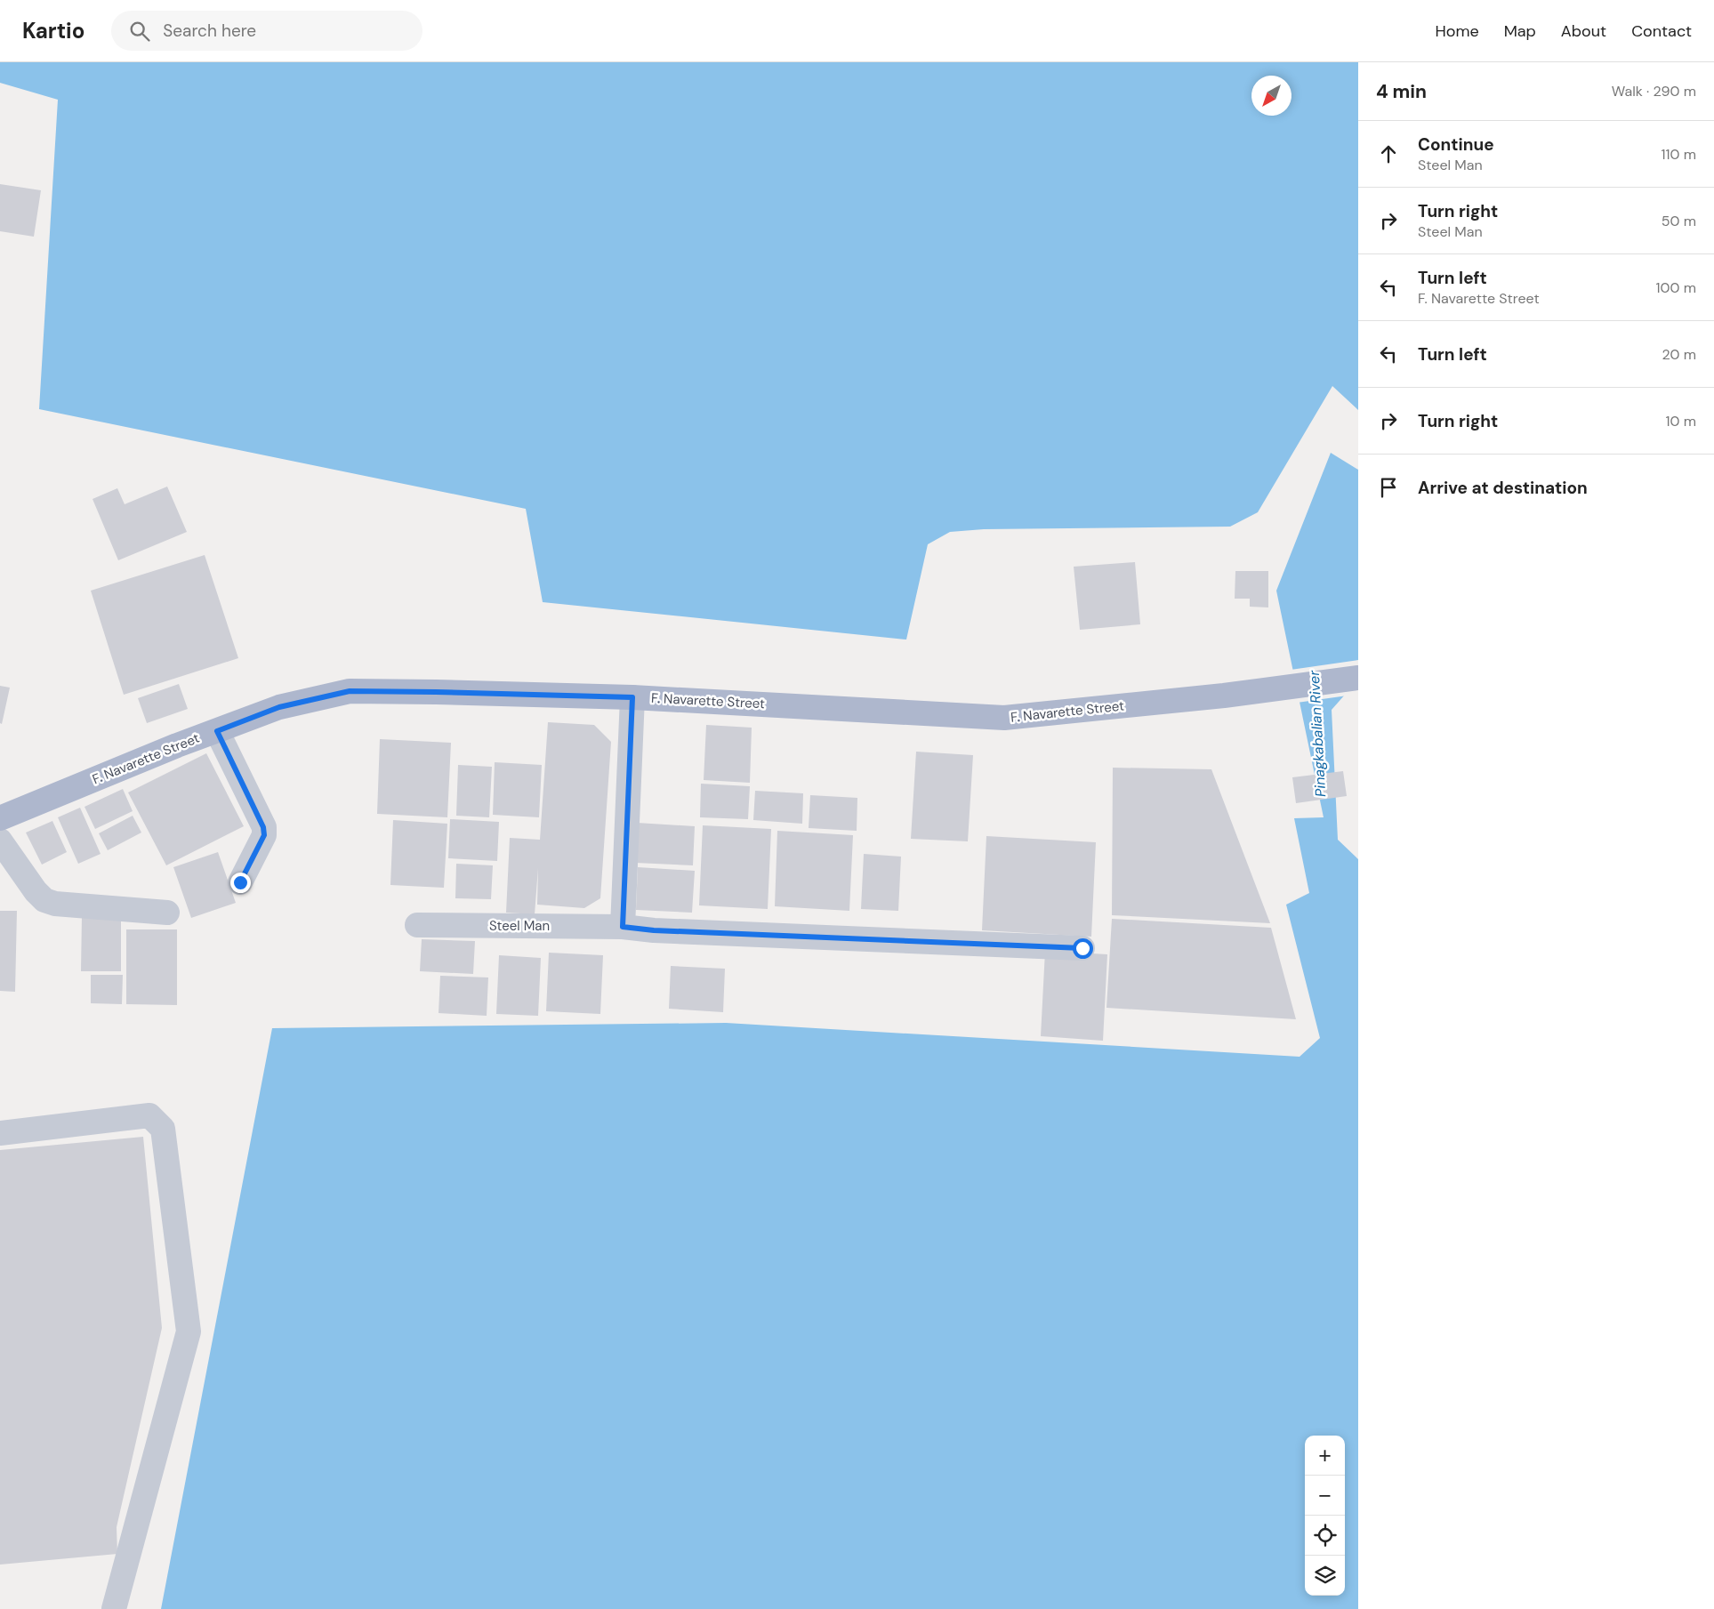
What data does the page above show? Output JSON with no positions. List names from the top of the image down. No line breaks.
{"streets":{"main road":["F. Navarette Street"],"street":["Steel Man"]},"water":["Pinagkabalian River"],"north":"bottom left","page":{"header":"Kartio","search":"Search here","nav":["Home","Map","About","Contact"],"heading":["4 min","Walk · 290 m"],"list":[["Continue","Steel Man","110 m"],["Turn right","Steel Man","50 m"],["Turn left","F. Navarette Street","100 m"],["Turn left","20 m"],["Turn right","10 m"],"Arrive at destination"],"map_buttons":["+","−"]}}
